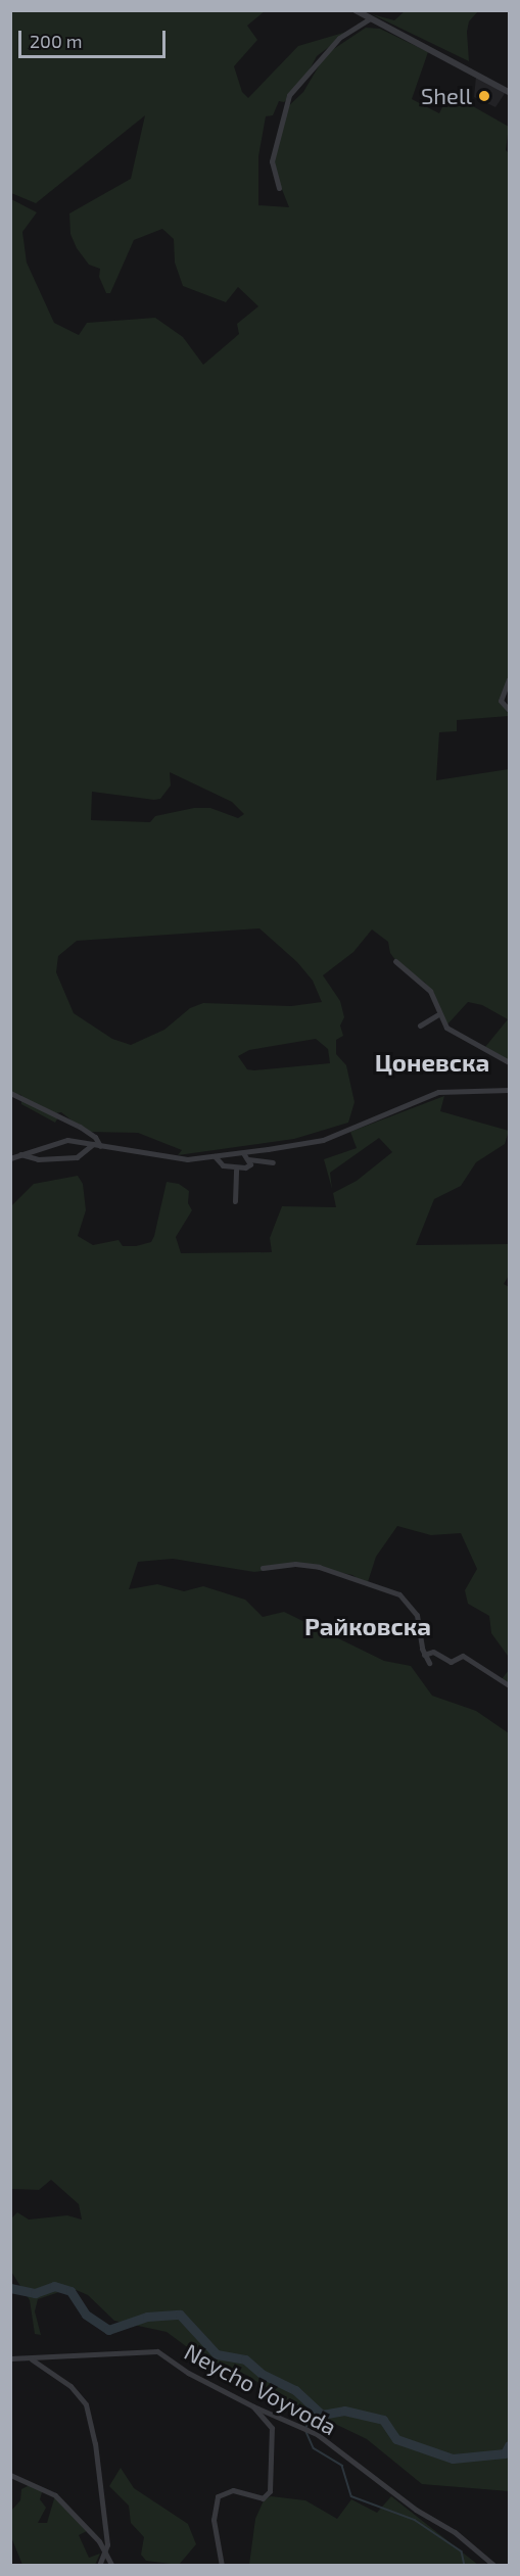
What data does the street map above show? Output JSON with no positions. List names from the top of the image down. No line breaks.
{"streets":{"street":["Neycho Voyvoda"]},"districts":["Цоневска","Райковска"],"places":["Shell"],"scale_bar":"200 m"}
